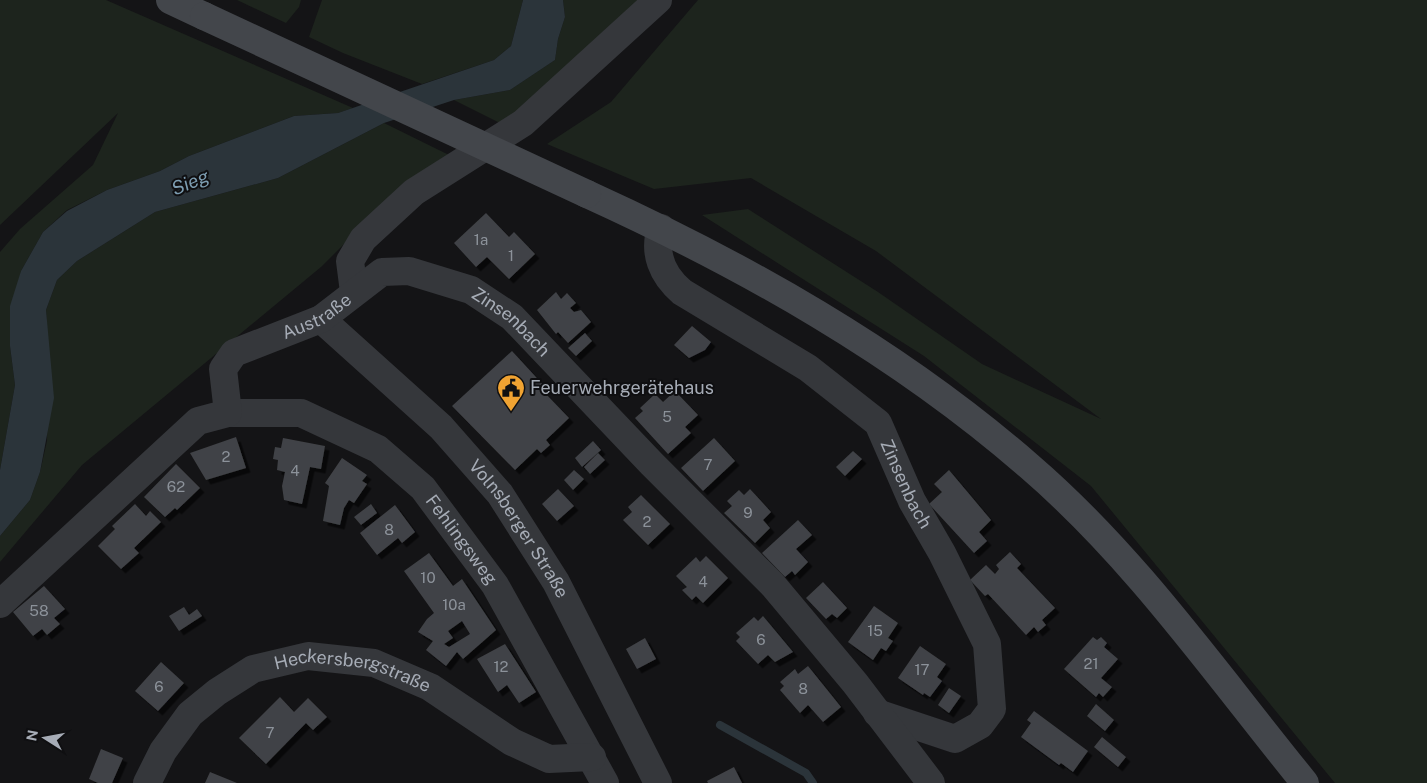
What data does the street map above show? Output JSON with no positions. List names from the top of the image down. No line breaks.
{"streets":{"street":["Austraße","Zinsenbach","Volnsberger Straße","Fehlingsweg","Heckersbergstraße"]},"crossings":[["Austraße","Zinsenbach"],["Austraße","Volnsberger Straße"],["Austraße","Fehlingsweg"],["Fehlingsweg","Heckersbergstraße"]],"water":["Sieg"],"places":{"public building":["Feuerwehrgerätehaus"]},"house_numbers":["1a","1","5","2","7","4","62","9","2","8","10","4","10a","58","15","6","21","12","17","6","8","7"],"north":"left"}
